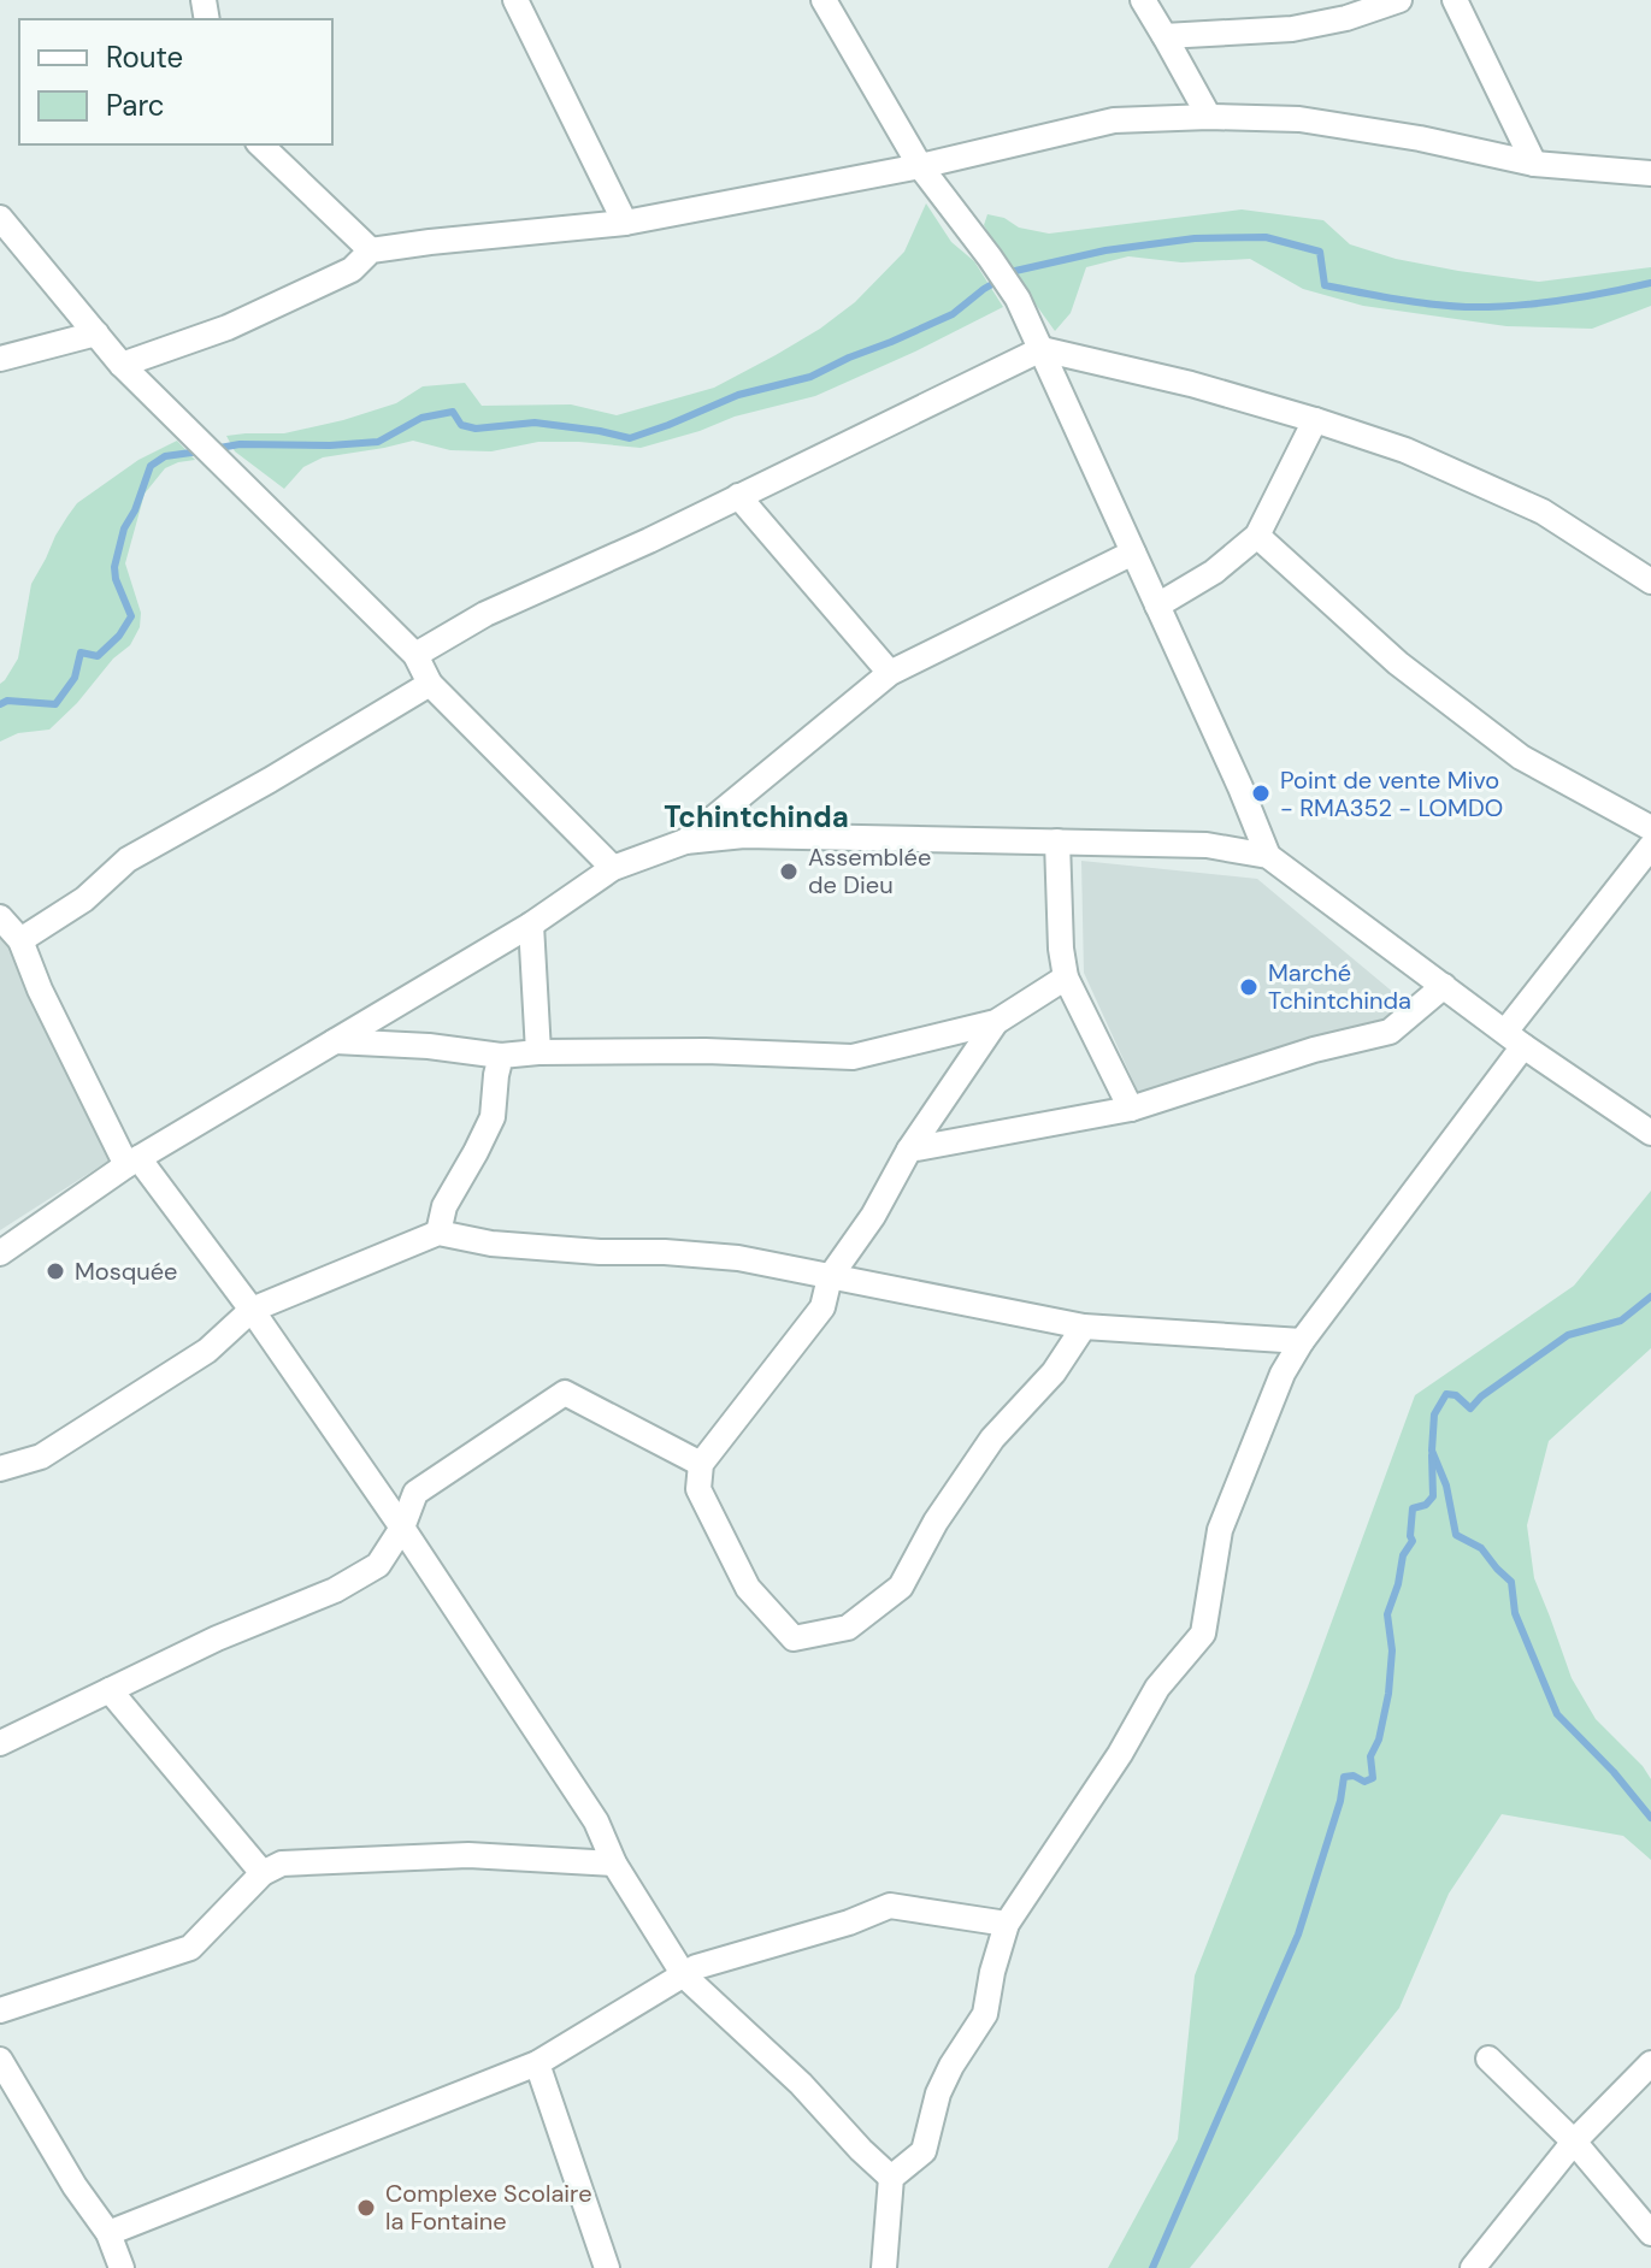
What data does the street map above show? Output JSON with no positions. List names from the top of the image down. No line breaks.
{"districts":["Tchintchinda"],"places":["Point de vente Mivo - RMA352 - LOMDO","Assemblée de Dieu","Marché Tchintchinda","Mosquée","Complexe Scolaire la Fontaine"],"legend":["Route","Parc"]}
